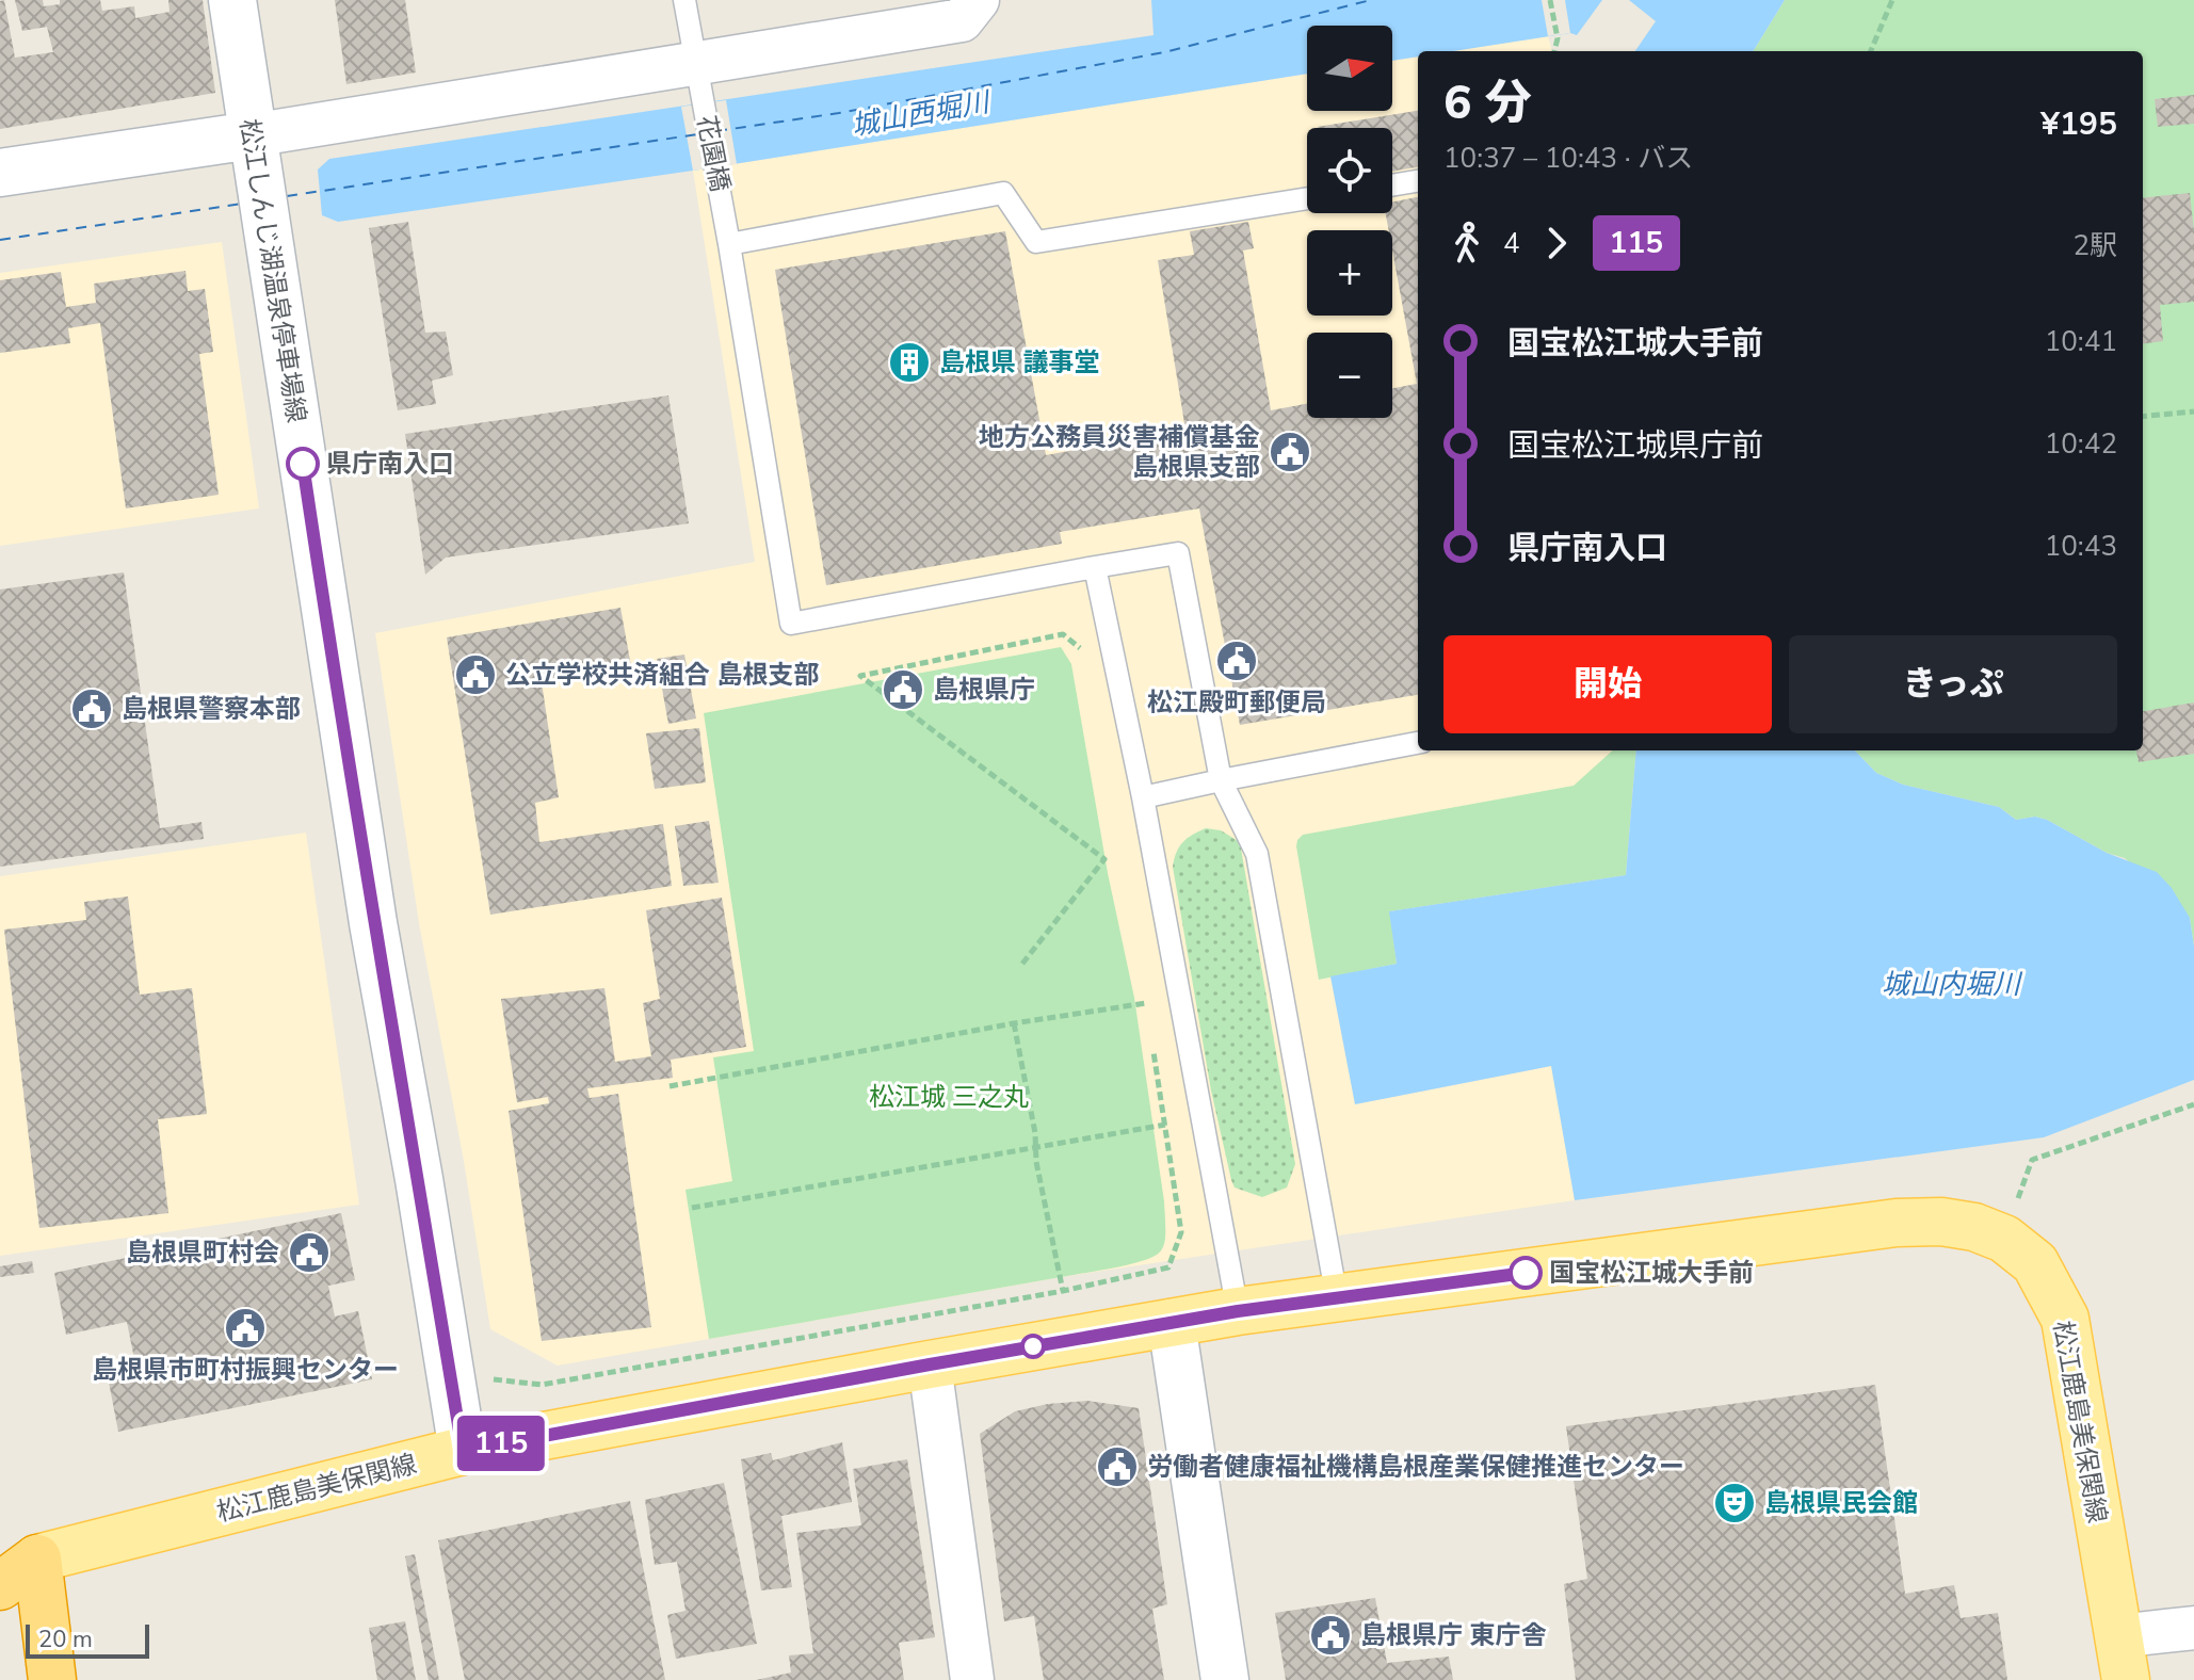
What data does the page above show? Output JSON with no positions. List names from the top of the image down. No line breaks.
{"streets":{"main road":["松江しんじ湖温泉停車場線","松江鹿島美保関線"],"lane":["花園橋"]},"crossings":[["松江しんじ湖温泉停車場線","松江鹿島美保関線"]],"water":["城山西堀川","城山内堀川"],"parks":["松江城 三之丸"],"places":{"building":["島根県 議事堂"],"public building":["地方公務員災害補償基金 島根県支部","松江殿町郵便局","公立学校共済組合 島根支部","島根県庁","島根県警察本部","島根県町村会","島根県市町村振興センター","労働者健康福祉機構島根産業保健推進センター","島根県庁 東庁舎"],"other":["県庁南入口","国宝松江城大手前"],"theatre":["島根県民会館"]},"lines":["bus line 115"],"scale_bar":"20 m","north":"right","page":{"on_map":"115","map_buttons":["+","−"],"heading":["6 分","10:37 – 10:43 · バス","¥195"],"legs":["4","115","2駅"],"list":[{"name":"国宝松江城大手前","value":"10:41"},{"name":"国宝松江城県庁前","value":"10:42"},{"name":"県庁南入口","value":"10:43"}],"buttons":["開始","きっぷ"],"scale":"20 m"}}
